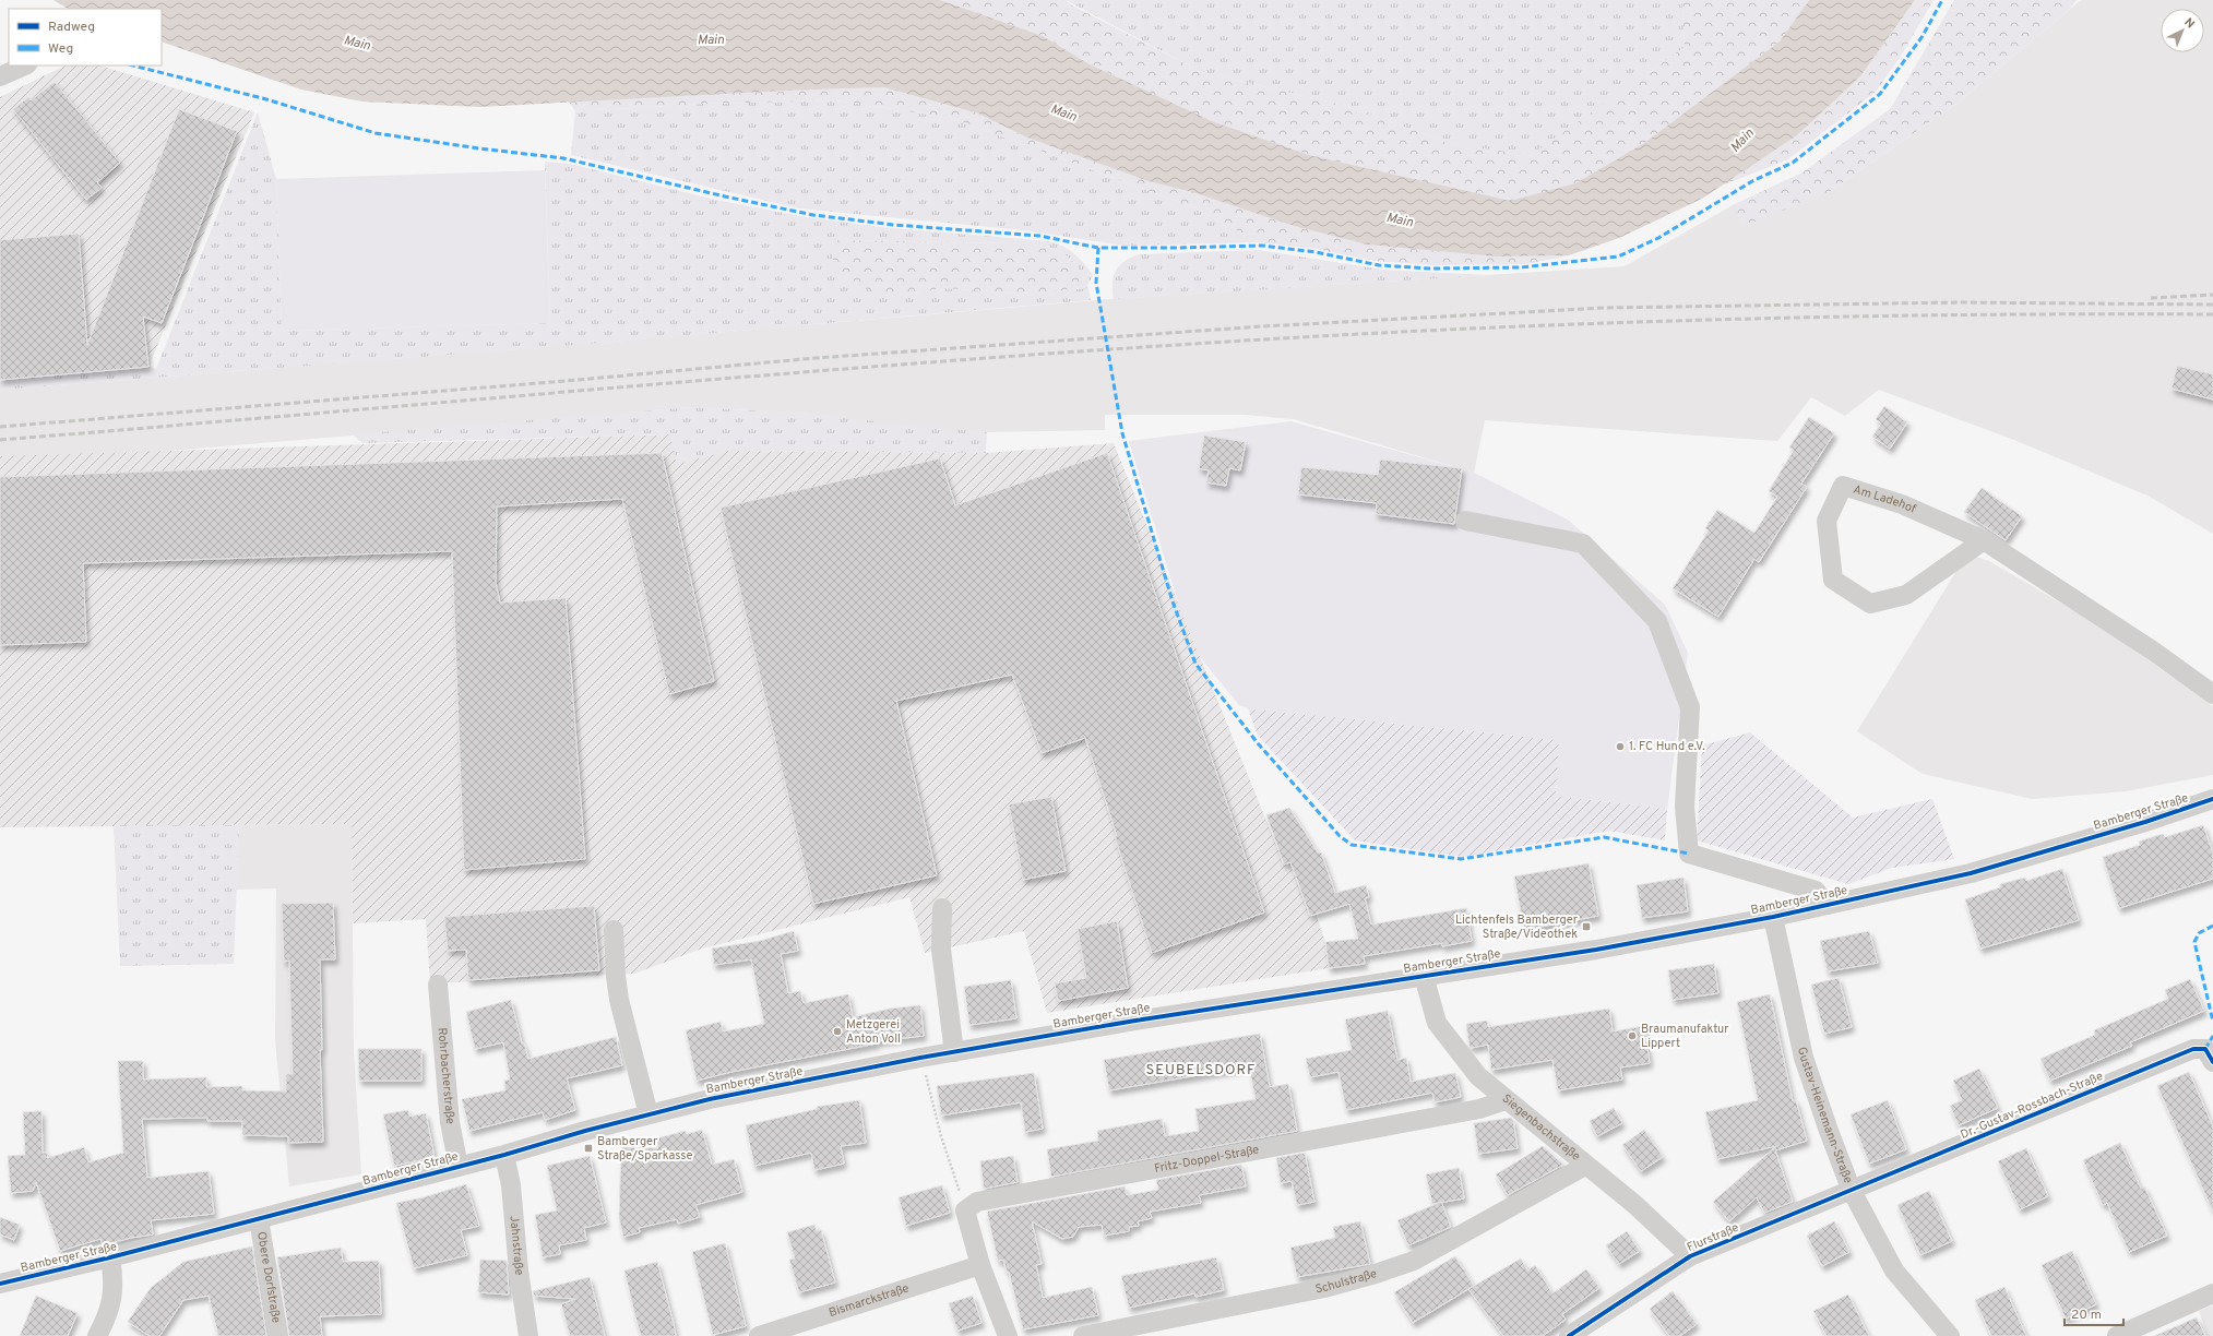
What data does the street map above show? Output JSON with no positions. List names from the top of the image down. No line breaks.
{"streets":{"street":["Am Ladehof","Bamberger Straße","Rohrbacherstraße","Dr.-Gustav-Rossbach-Straße","Gustav-Heinemann-Straße","Siegenbachstraße","Fritz-Doppel-Straße","Flurstraße","Jahnstraße","Obere Dorfstraße","Schulstraße","Bismarckstraße"]},"crossings":[["Bamberger Straße","Rohrbacherstraße"],["Bamberger Straße","Gustav-Heinemann-Straße"],["Bamberger Straße","Siegenbachstraße"],["Bamberger Straße","Jahnstraße"],["Bamberger Straße","Obere Dorfstraße"],["Dr.-Gustav-Rossbach-Straße","Gustav-Heinemann-Straße"],["Dr.-Gustav-Rossbach-Straße","Flurstraße"],["Gustav-Heinemann-Straße","Flurstraße"],["Siegenbachstraße","Fritz-Doppel-Straße"],["Siegenbachstraße","Flurstraße"],["Siegenbachstraße","Schulstraße"]],"districts":["SEUBELSDORF"],"water":["Main"],"places":{"other":["1. FC Hund e.V.","Metzgerei Anton Voll","Braumanufaktur Lippert"],"transit":["Lichtenfels Bamberger Straße/Videothek","Bamberger Straße/Sparkasse"]},"legend":["Radweg","Weg"],"scale_bar":"20 m","north":"top right"}
